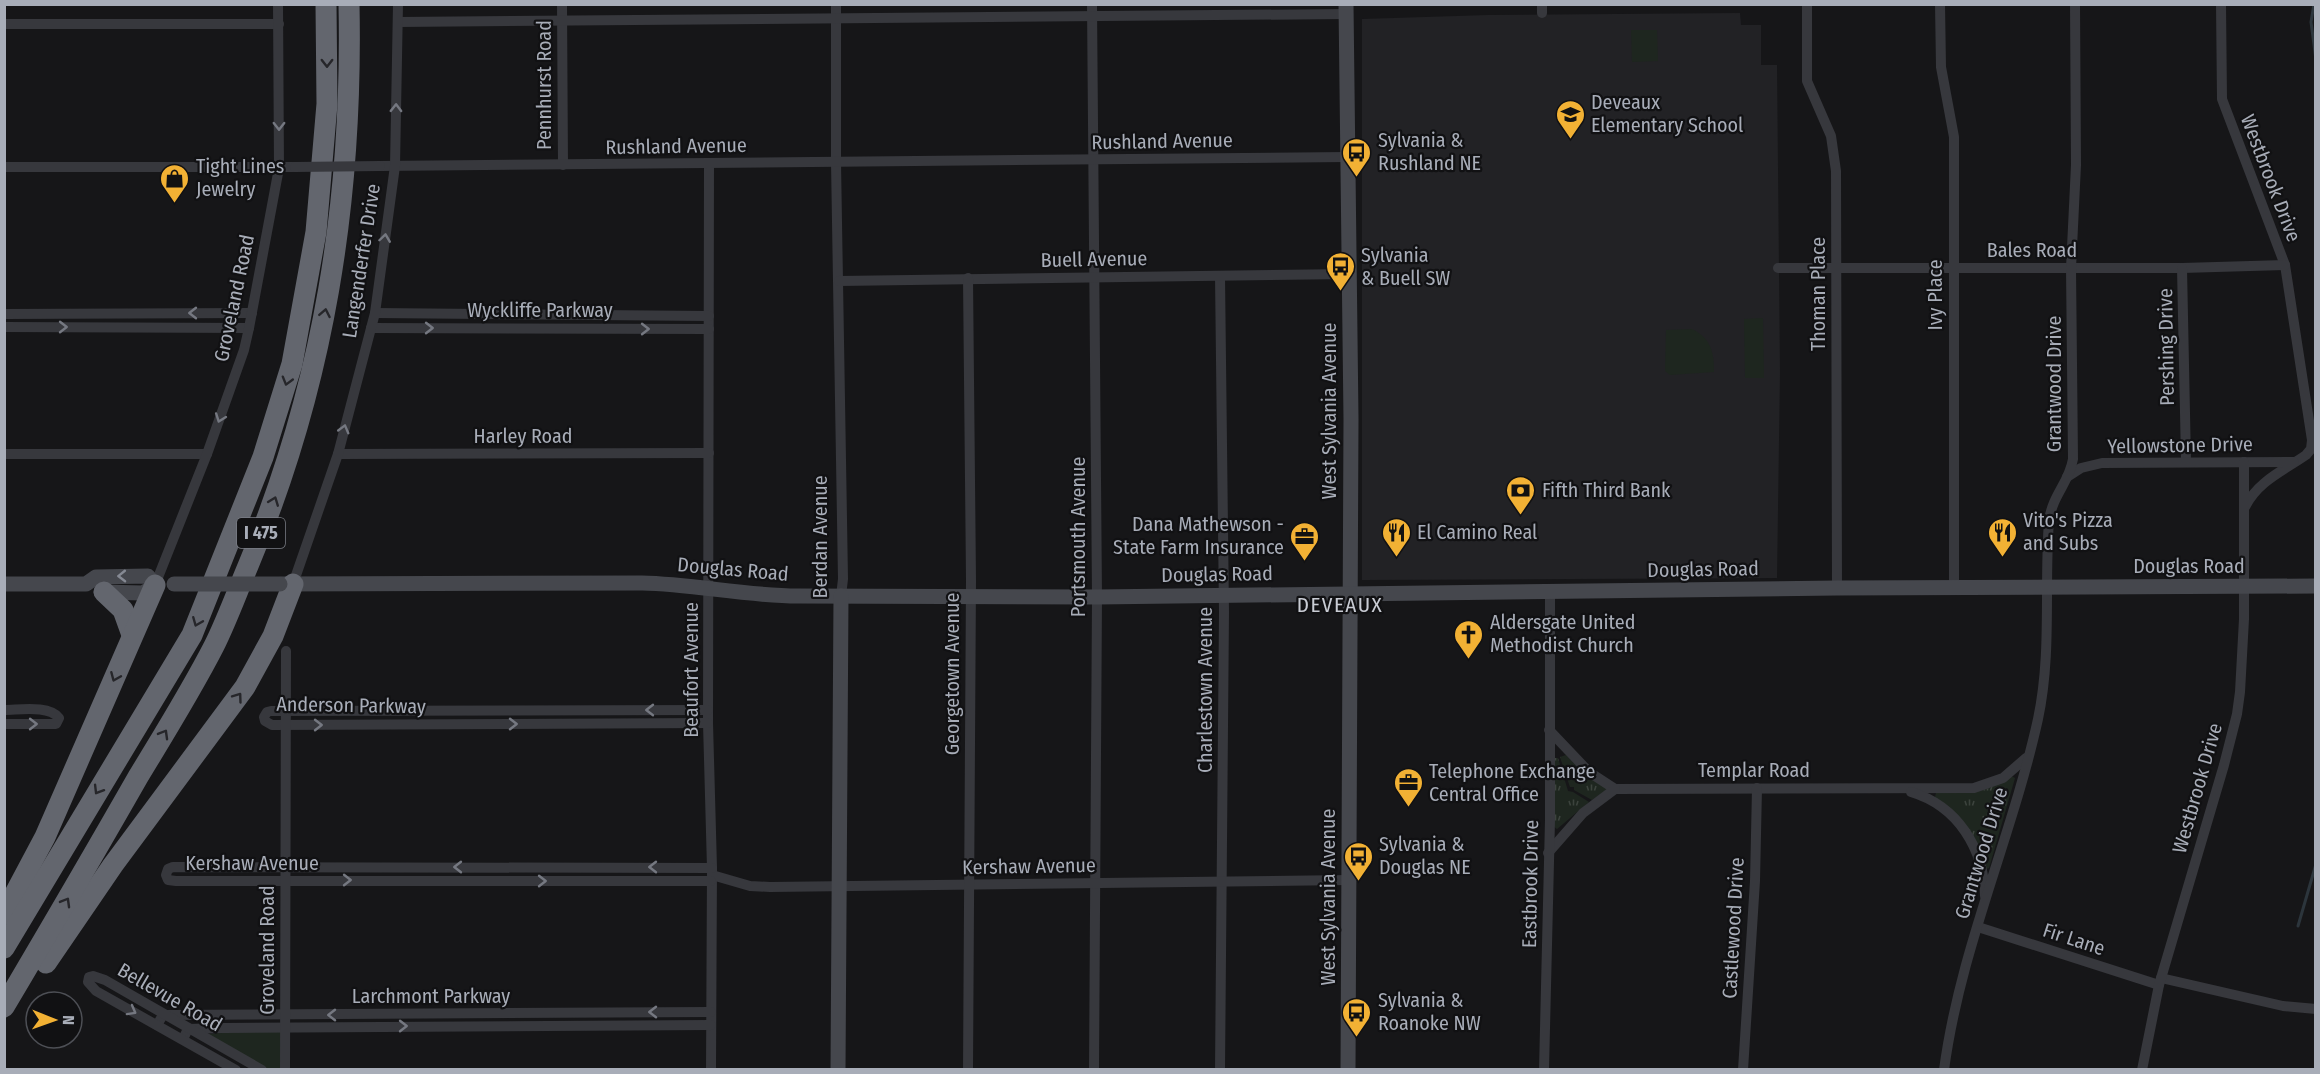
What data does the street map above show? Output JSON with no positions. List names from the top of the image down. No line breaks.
{"streets":{"highway":["I 475"],"street":["Pennhurst Road","Rushland Avenue","Westbrook Drive","Bales Road","Buell Avenue","Langenderfer Drive","Thoman Place","Ivy Place","Groveland Road","Wyckliffe Parkway","Pershing Drive","Grantwood Drive","West Sylvania Avenue","Harley Road","Yellowstone Drive","Berdan Avenue","Portsmouth Avenue","Douglas Road","Beaufort Avenue","Georgetown Avenue","Charlestown Avenue","Anderson Parkway","Templar Road","Kershaw Avenue","Eastbrook Drive","Castlewood Drive","Fir Lane","Larchmont Parkway","Bellevue Road"]},"crossings":[["Pennhurst Road","Rushland Avenue"],["Rushland Avenue","Langenderfer Drive"],["Rushland Avenue","Groveland Road"],["Rushland Avenue","West Sylvania Avenue"],["Rushland Avenue","Berdan Avenue"],["Rushland Avenue","Portsmouth Avenue"],["Rushland Avenue","Beaufort Avenue"],["Westbrook Drive","Bales Road"],["Westbrook Drive","Yellowstone Drive"],["Westbrook Drive","Douglas Road"],["Westbrook Drive","Fir Lane"],["Bales Road","Thoman Place"],["Bales Road","Ivy Place"],["Bales Road","Pershing Drive"],["Bales Road","Grantwood Drive"],["Buell Avenue","West Sylvania Avenue"],["Buell Avenue","Berdan Avenue"],["Buell Avenue","Portsmouth Avenue"],["Buell Avenue","Georgetown Avenue"],["Buell Avenue","Charlestown Avenue"],["Langenderfer Drive","Wyckliffe Parkway"],["Langenderfer Drive","Harley Road"],["Langenderfer Drive","Douglas Road"],["Thoman Place","Douglas Road"],["Ivy Place","Douglas Road"],["Groveland Road","Douglas Road"],["Groveland Road","Anderson Parkway"],["Groveland Road","Kershaw Avenue"],["Groveland Road","Larchmont Parkway"],["Wyckliffe Parkway","Beaufort Avenue"],["Pershing Drive","Yellowstone Drive"],["Grantwood Drive","Yellowstone Drive"],["Grantwood Drive","Douglas Road"],["Grantwood Drive","Templar Road"],["Grantwood Drive","Fir Lane"],["West Sylvania Avenue","Douglas Road"],["West Sylvania Avenue","Kershaw Avenue"],["Harley Road","Beaufort Avenue"],["Berdan Avenue","Douglas Road"],["Berdan Avenue","Kershaw Avenue"],["Portsmouth Avenue","Douglas Road"],["Portsmouth Avenue","Kershaw Avenue"],["Douglas Road","Beaufort Avenue"],["Douglas Road","Georgetown Avenue"],["Douglas Road","Charlestown Avenue"],["Douglas Road","Eastbrook Drive"],["Beaufort Avenue","Anderson Parkway"],["Beaufort Avenue","Kershaw Avenue"],["Beaufort Avenue","Larchmont Parkway"],["Georgetown Avenue","Kershaw Avenue"],["Charlestown Avenue","Kershaw Avenue"],["Templar Road","Castlewood Drive"],["Larchmont Parkway","Bellevue Road"]],"one_way":["Langenderfer Drive"],"districts":["DEVEAUX"],"places":{"school or university":["Deveaux Elementary School"],"bus stop":["Sylvania & Rushland NE","Sylvania & Buell SW","Sylvania & Douglas NE","Sylvania & Roanoke NW"],"shop":["Tight Lines Jewelry"],"bank":["Fifth Third Bank"],"restaurant":["El Camino Real","Vito's Pizza and Subs"],"office":["Dana Mathewson - State Farm Insurance","Telephone Exchange Central Office"],"church":["Aldersgate United Methodist Church"]},"north":"right"}
